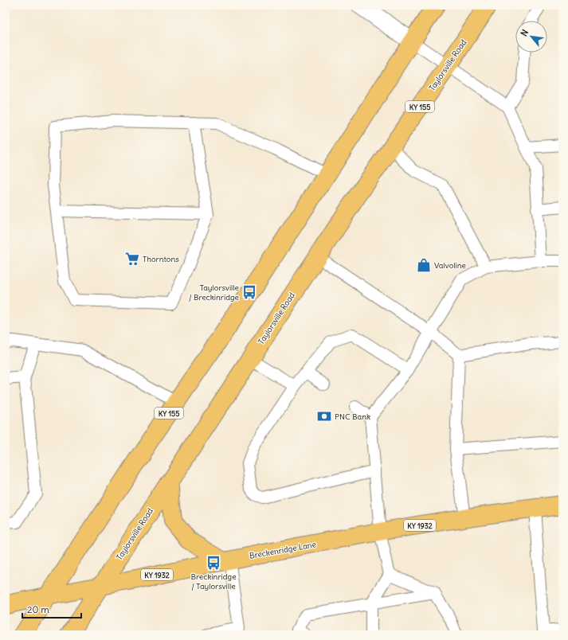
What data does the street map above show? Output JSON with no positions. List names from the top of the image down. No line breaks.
{"streets":{"main road":["Taylorsville Road","KY 155","KY 1932","Breckenridge Lane"]},"crossings":[["Taylorsville Road","Breckenridge Lane"],["KY 155","Breckenridge Lane"]],"places":{"supermarket":["Thorntons"],"shop":["Valvoline"],"bus stop":["Taylorsville / Breckinridge","Breckinridge / Taylorsville"],"bank":["PNC Bank"]},"scale_bar":"20 m","north":"top left"}
